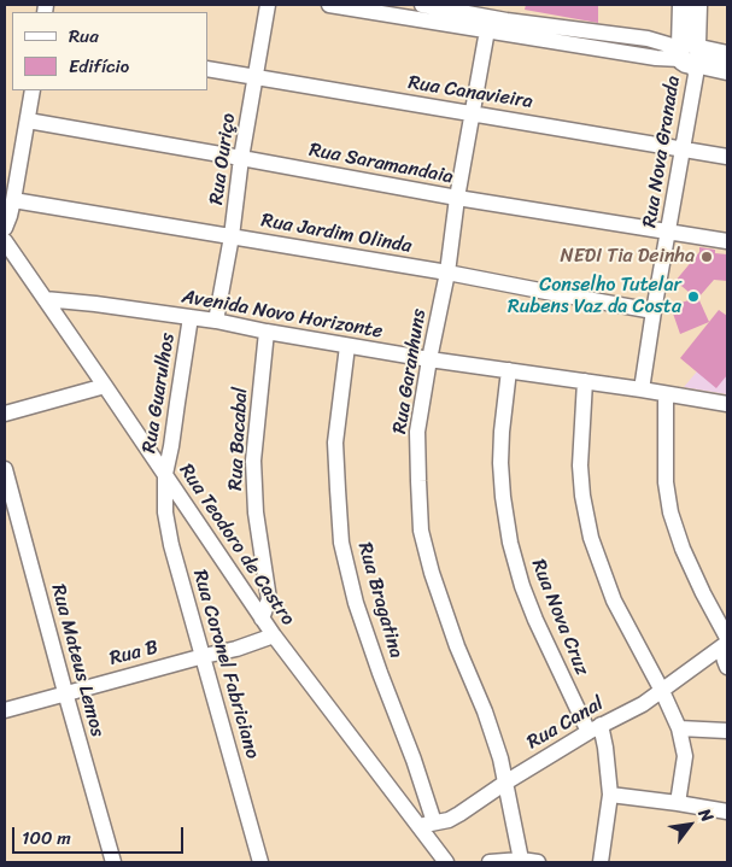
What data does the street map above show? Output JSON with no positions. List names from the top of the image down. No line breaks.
{"streets":{"street":["Rua Canavieira","Rua Nova Granada","Rua Ouriço","Rua Saramandaia","Rua Jardim Olinda","Avenida Novo Horizonte","Rua Garanhuns","Rua Guarulhos","Rua Bacabal","Rua Teodoro de Castro","Rua Bragatina","Rua Nova Cruz","Rua B","Rua Mateus Lemos","Rua Coronel Fabriciano","Rua Canal"]},"crossings":[["Rua Canavieira","Rua Nova Granada"],["Rua Canavieira","Rua Ouriço"],["Rua Canavieira","Rua Garanhuns"],["Rua Nova Granada","Rua Saramandaia"],["Rua Nova Granada","Rua Jardim Olinda"],["Rua Nova Granada","Avenida Novo Horizonte"],["Rua Ouriço","Rua Saramandaia"],["Rua Ouriço","Rua Jardim Olinda"],["Rua Ouriço","Avenida Novo Horizonte"],["Rua Saramandaia","Rua Garanhuns"],["Rua Jardim Olinda","Rua Garanhuns"],["Avenida Novo Horizonte","Rua Garanhuns"],["Avenida Novo Horizonte","Rua Guarulhos"],["Avenida Novo Horizonte","Rua Bacabal"],["Avenida Novo Horizonte","Rua Teodoro de Castro"],["Avenida Novo Horizonte","Rua Bragatina"],["Avenida Novo Horizonte","Rua Nova Cruz"],["Rua Garanhuns","Rua Canal"],["Rua Guarulhos","Rua Teodoro de Castro"],["Rua Guarulhos","Rua Coronel Fabriciano"],["Rua Bacabal","Rua Teodoro de Castro"],["Rua Teodoro de Castro","Rua B"],["Rua Teodoro de Castro","Rua Coronel Fabriciano"],["Rua Teodoro de Castro","Rua Canal"],["Rua Bragatina","Rua Canal"],["Rua Nova Cruz","Rua Canal"],["Rua B","Rua Mateus Lemos"],["Rua B","Rua Coronel Fabriciano"]],"places":["NEDI Tia Deinha","Conselho Tutelar Rubens Vaz da Costa"],"legend":["Rua","Edifício"],"scale_bar":"100 m","north":"top right"}
